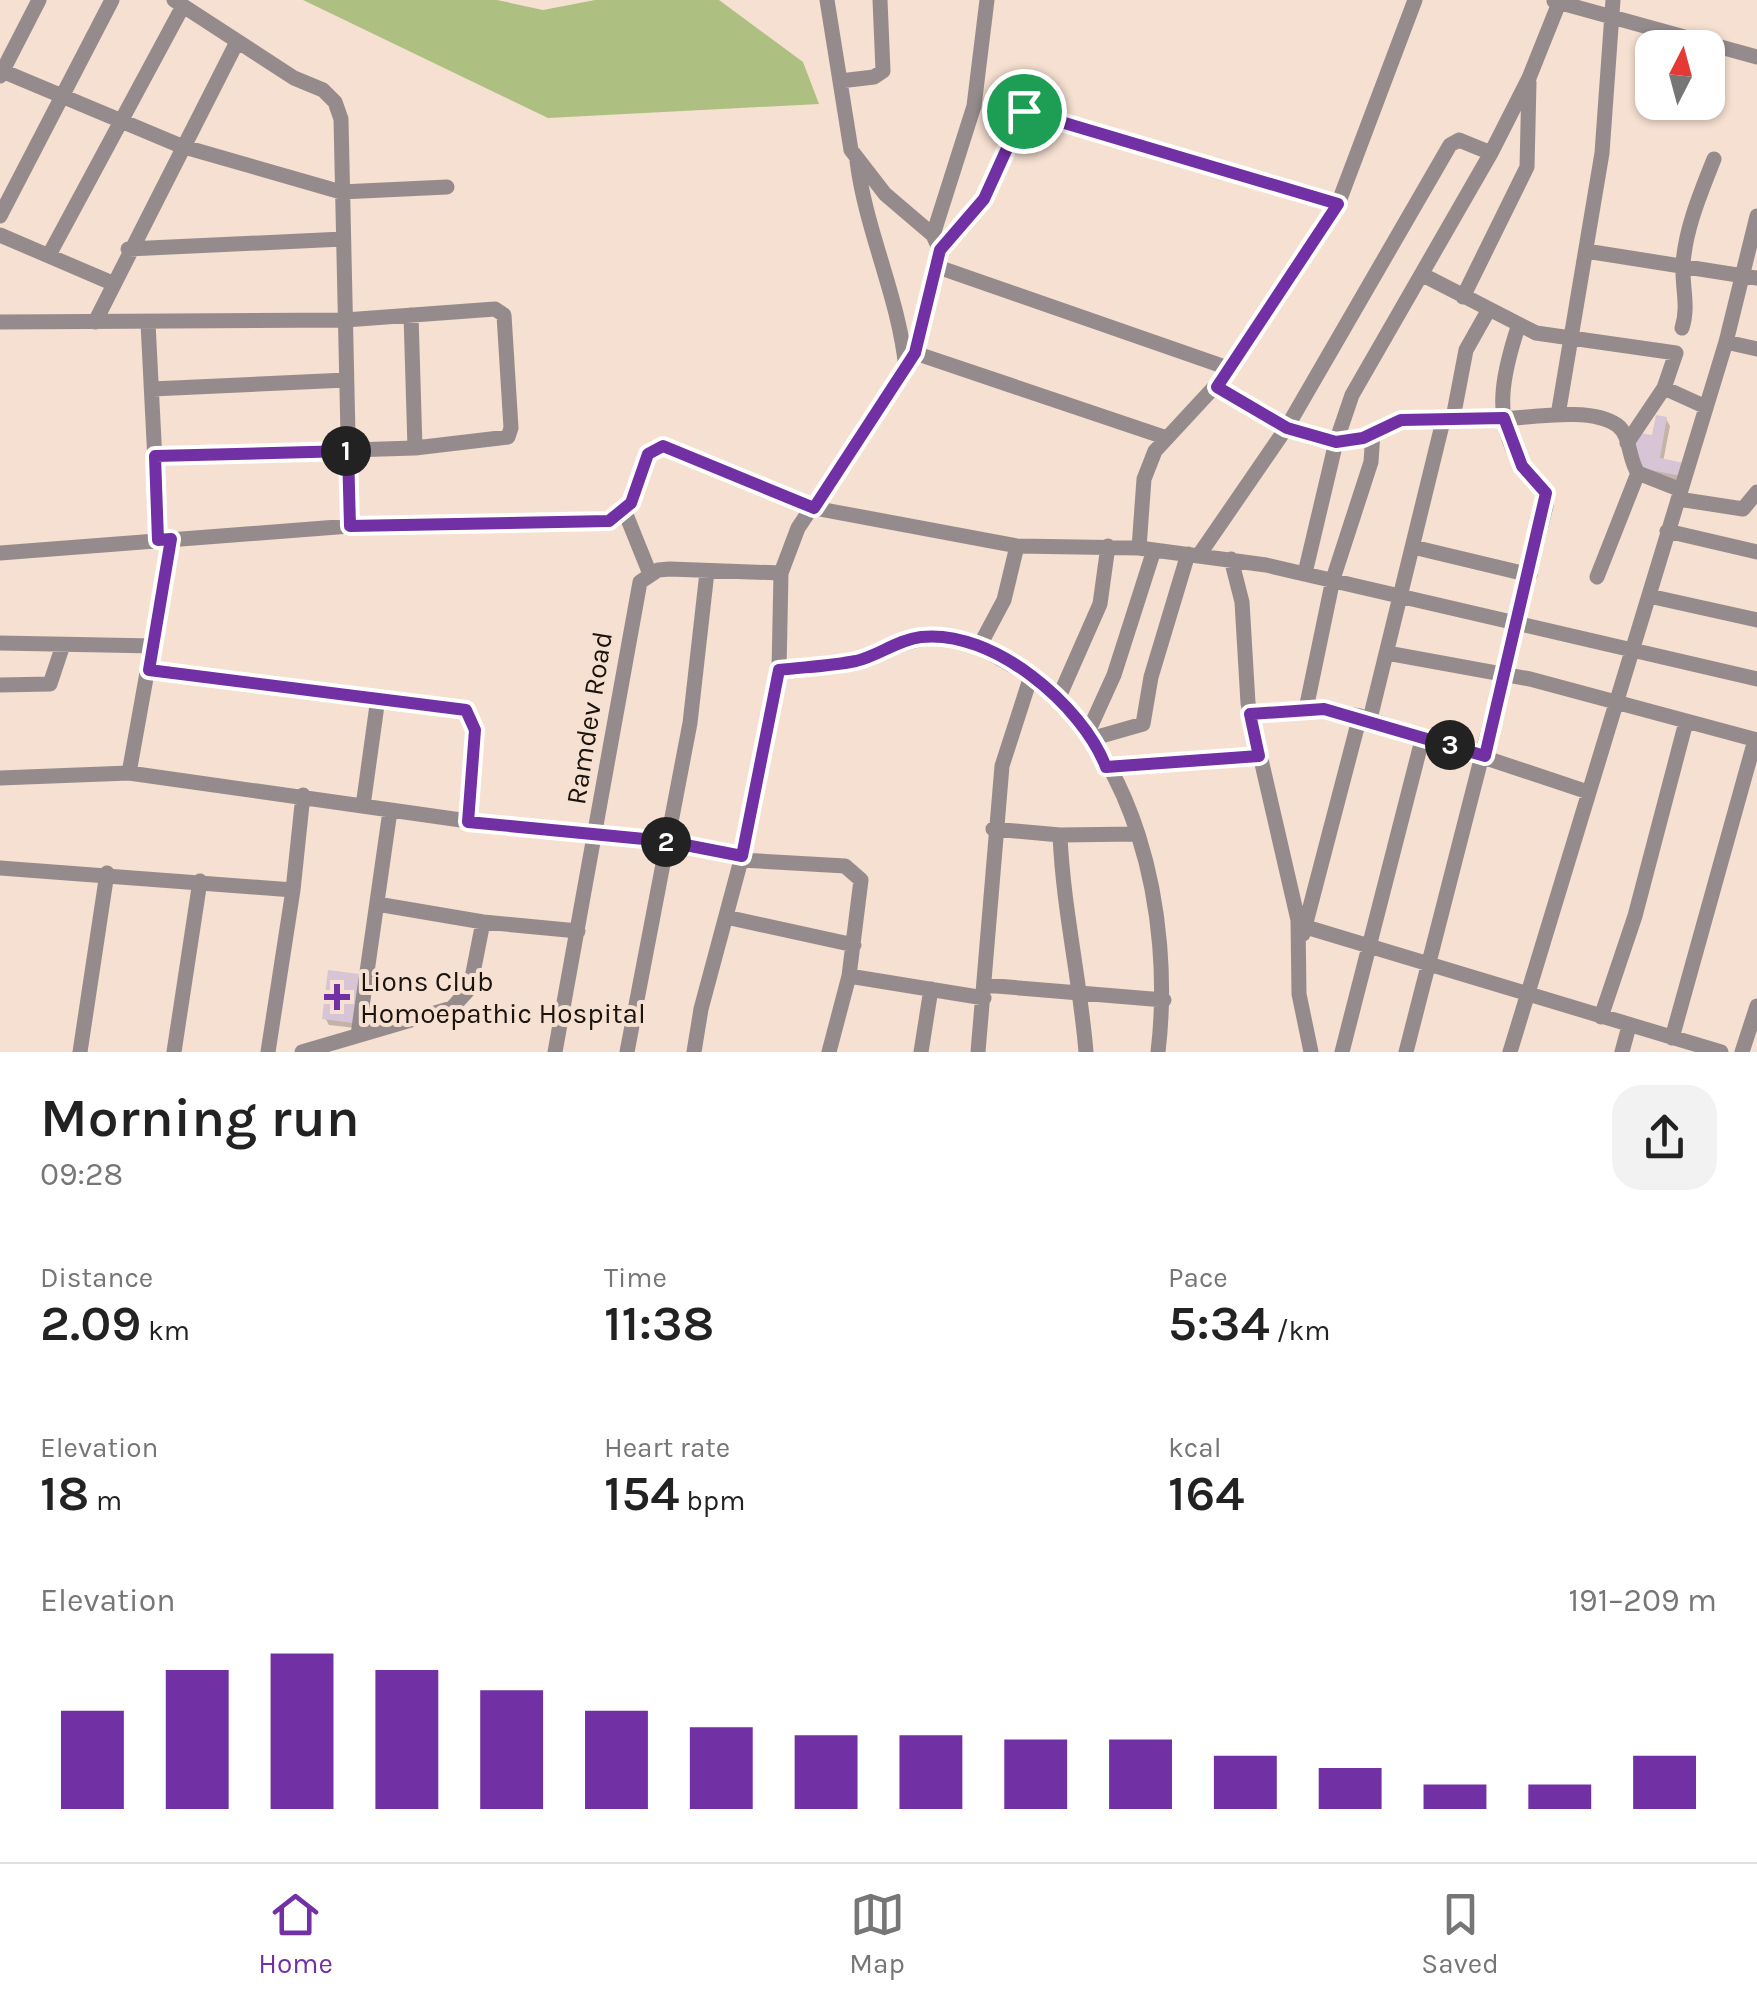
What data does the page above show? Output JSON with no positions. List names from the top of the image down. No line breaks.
{"streets":{"street":["Ramdev Road"]},"places":{"health":["Lions Club Homoepathic Hospital"]},"north":"top","page":{"pins":["1","3","2"],"heading":["Morning run","09:28"],"stats":[["Distance","2.09 km"],["Time","11:38"],["Pace","5:34 /km"],["Elevation","18 m"],["Heart rate","154 bpm"],["kcal","164"]],"chart":["Elevation","191–209 m"],"tabs":["Home","Map","Saved"]}}
